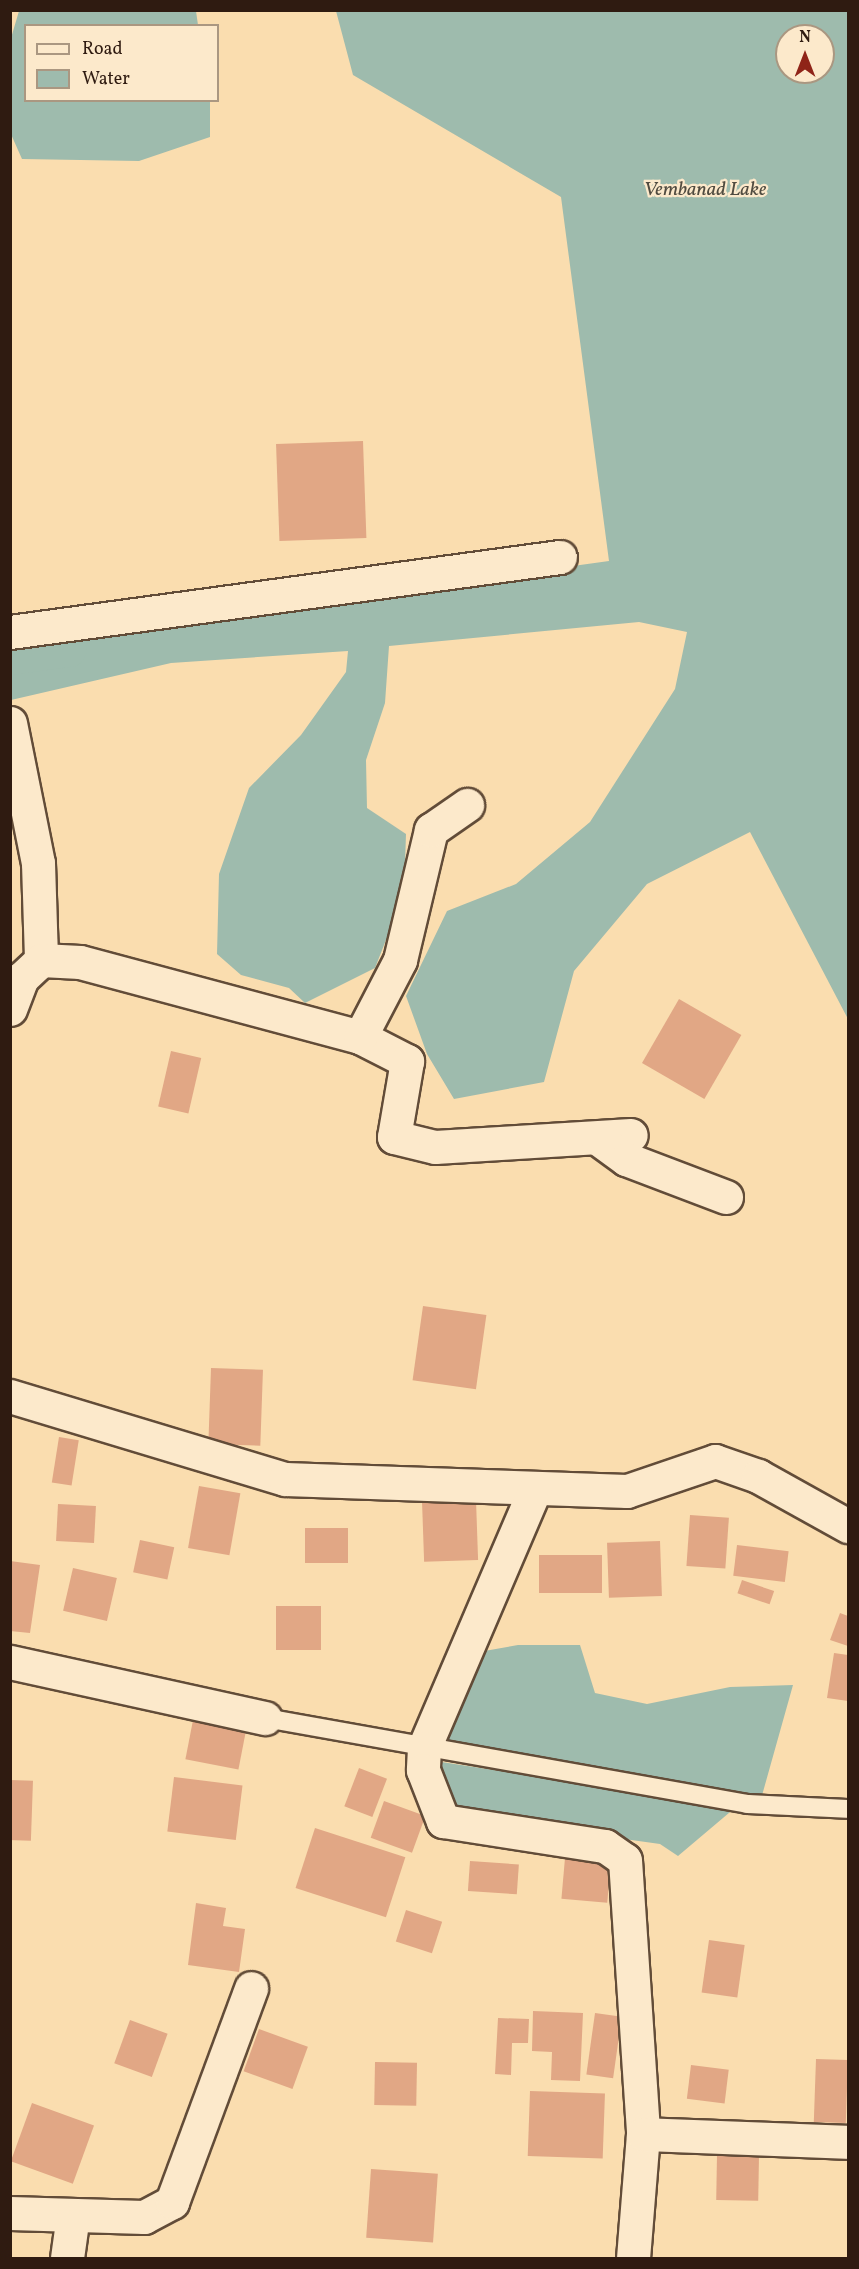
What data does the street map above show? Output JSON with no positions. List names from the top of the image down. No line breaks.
{"water":["Vembanad Lake"],"legend":["Road","Water"],"north":"top"}
